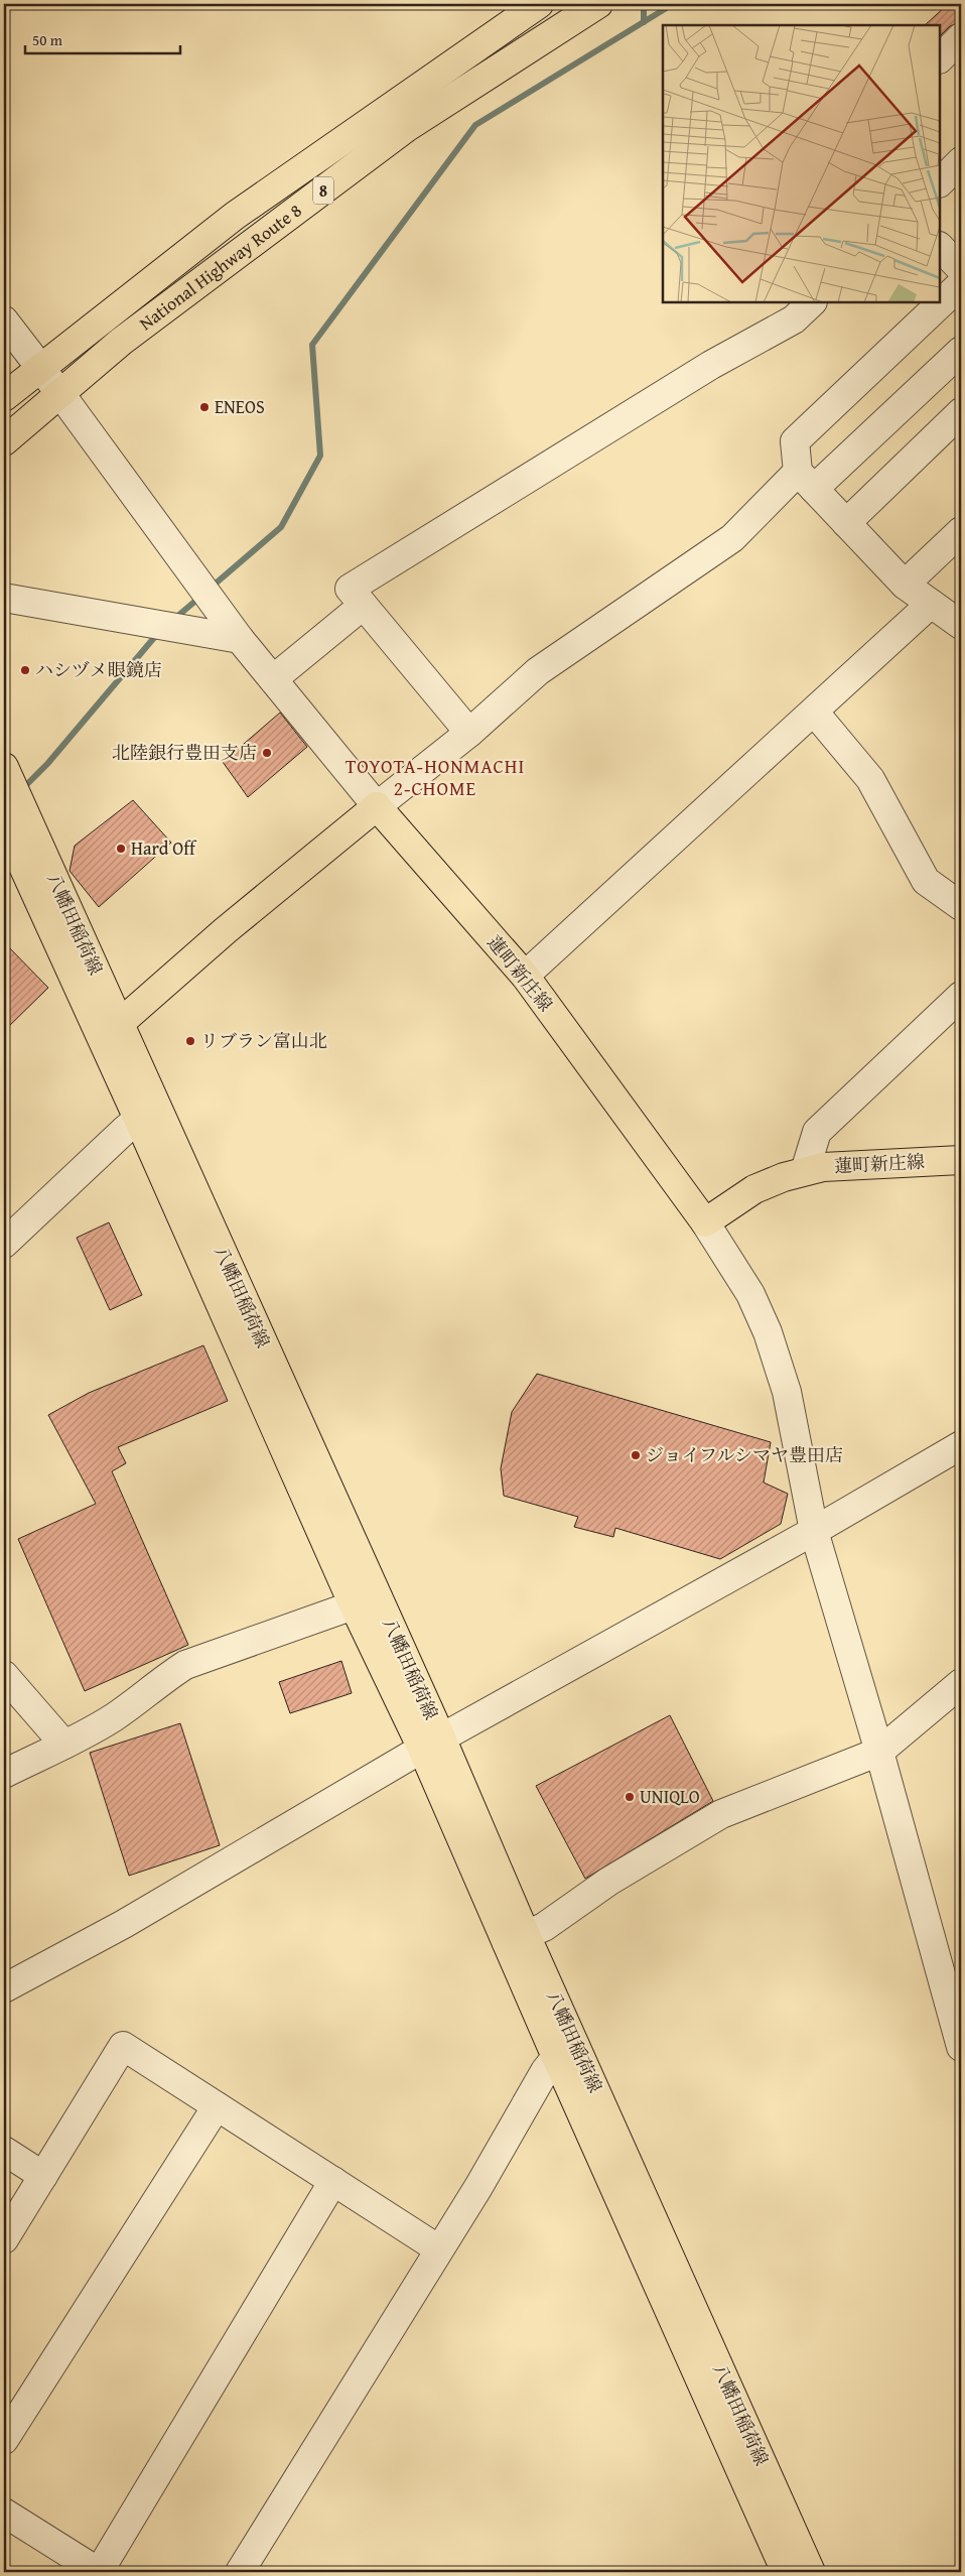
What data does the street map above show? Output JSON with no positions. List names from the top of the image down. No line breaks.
{"streets":{"main road":["8","National Highway Route 8","八幡田稲荷線","蓮町新庄線"]},"districts":["TOYOTA-HONMACHI 2-CHOME"],"places":["ENEOS","ハシヅメ眼鏡店","北陸銀行豊田支店","Hard Off","リブラン富山北","ジョイフルシマヤ豊田店","UNIQLO"],"scale_bar":"50 m"}
